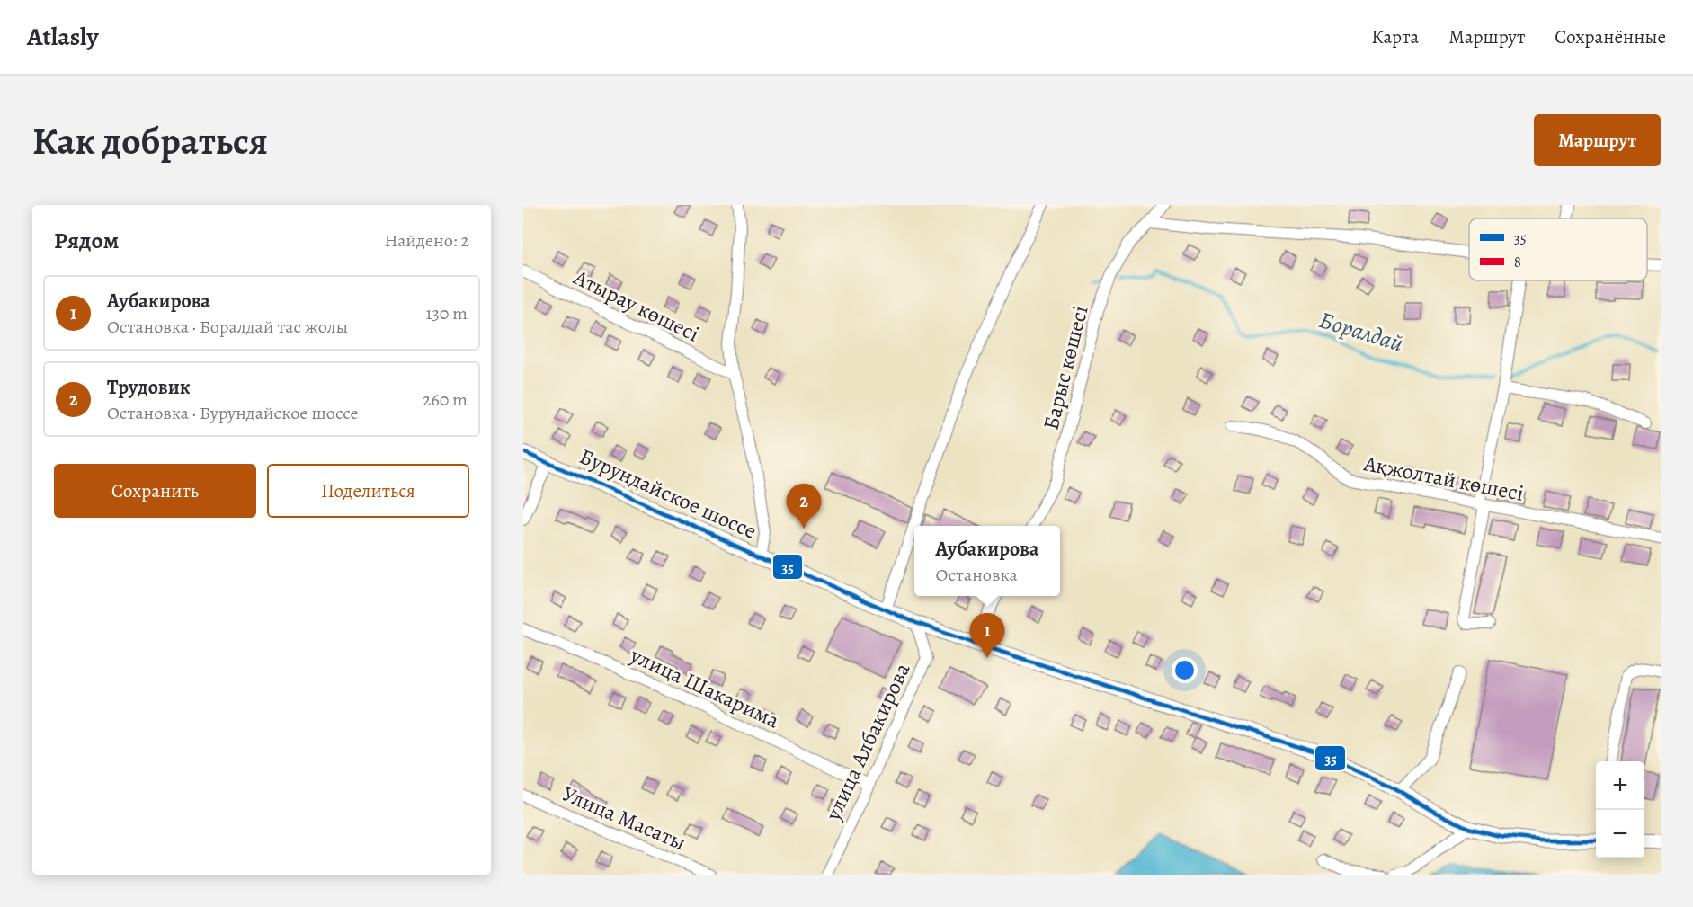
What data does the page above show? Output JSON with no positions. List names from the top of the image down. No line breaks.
{"streets":{"main road":["Бурундайское шоссе"],"street":["Атырау көшесі","Барыс көшесі","Ақжолтай көшесі","улица Шакарима","улица Албакирова","Улица Масаты"]},"crossings":[["Бурундайское шоссе","улица Албакирова"],["улица Шакарима","улица Албакирова"]],"water":["Боралдай"],"lines":["transit line 35"],"legend":["35","8"],"page":{"header":"Atlasly","nav":["Карта","Маршрут","Сохранённые"],"buttons":["Маршрут",["Сохранить","Поделиться"]],"title":"Как добраться","heading":["Рядом","Найдено: 2"],"list":[{"mark":"1","name":"Аубакирова","note":"Остановка · Боралдай тас жолы","value":"130 m"},{"mark":"2","name":"Трудовик","note":"Остановка · Бурундайское шоссе","value":"260 m"}],"pins":["2","1"],"popup":["Аубакирова","Остановка"],"map_buttons":["+","−"]}}
